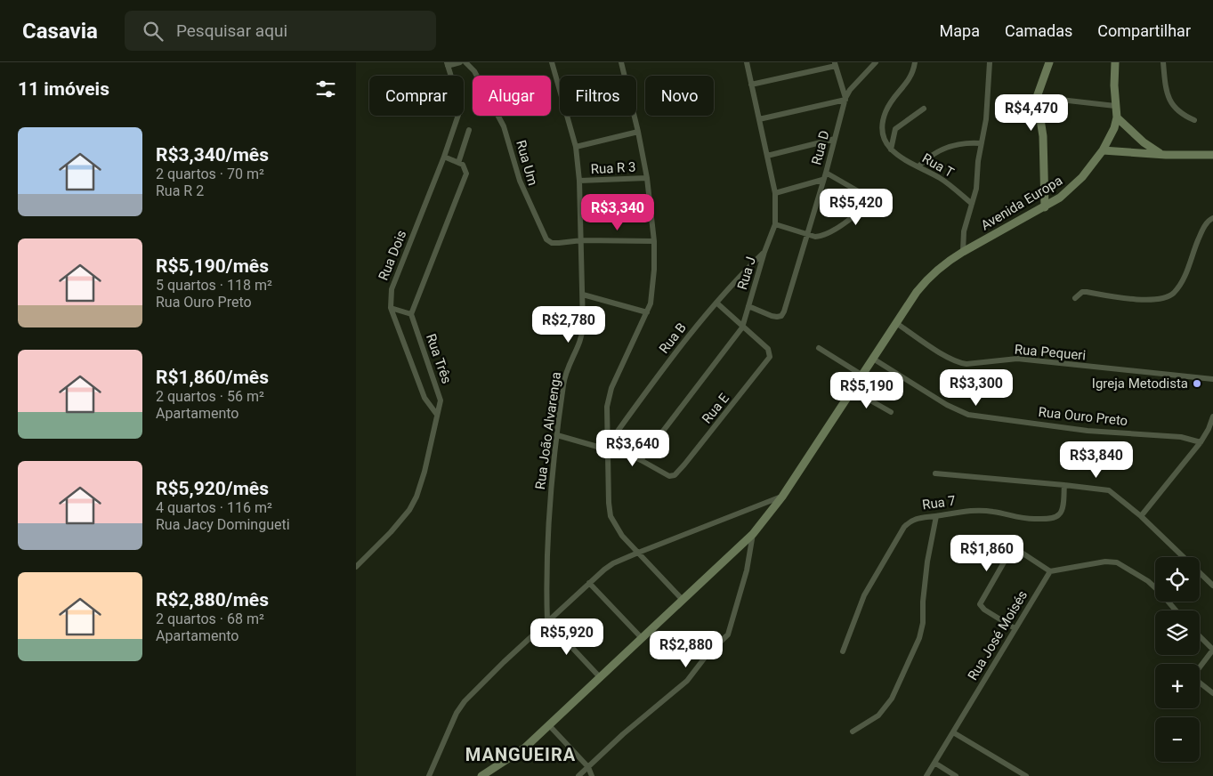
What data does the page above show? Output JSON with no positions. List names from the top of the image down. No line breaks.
{"streets":{"street":["Rua D","Rua Um","Rua T","Rua R 3","Avenida Europa","Rua Dois","Rua J","Rua B","Rua Pequeri","Rua Três","Rua E","Rua Ouro Preto","Rua João Alvarenga","Rua 7","Rua José Moisés"]},"crossings":[["Rua D","Rua J"],["Rua Um","Rua João Alvarenga"],["Rua R 3","Rua João Alvarenga"],["Avenida Europa","Rua Pequeri"],["Avenida Europa","Rua Ouro Preto"],["Rua Dois","Rua Três"],["Rua J","Rua B"],["Rua J","Rua E"],["Rua B","Rua E"],["Rua E","Rua João Alvarenga"]],"districts":["MANGUEIRA"],"places":["Igreja Metodista"],"page":{"header":"Casavia","search":"Pesquisar aqui","nav":["Mapa","Camadas","Compartilhar"],"heading":"11 imóveis","chip":["Comprar","Alugar","Filtros","Novo"],"price":["R$4,470","R$5,420","R$3,340","R$2,780","R$3,300","R$5,190","R$3,640","R$3,840","R$1,860","R$5,920","R$2,880"],"list":[{"name":"R$3,340/mês","note":"2 quartos · 70 m² · Rua R 2"},{"name":"R$5,190/mês","note":"5 quartos · 118 m² · Rua Ouro Preto"},{"name":"R$1,860/mês","note":"2 quartos · 56 m² · Apartamento"},{"name":"R$5,920/mês","note":"4 quartos · 116 m² · Rua Jacy Domingueti"},{"name":"R$2,880/mês","note":"2 quartos · 68 m² · Apartamento"}],"map_buttons":["+","−"]}}
